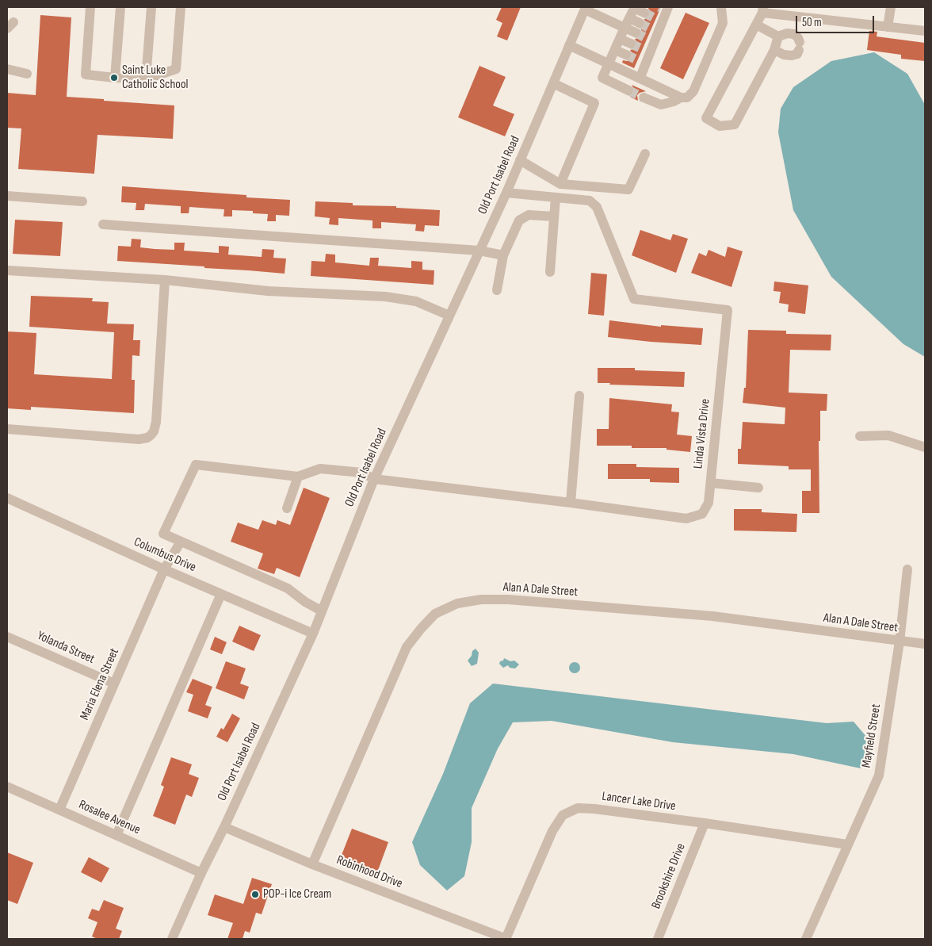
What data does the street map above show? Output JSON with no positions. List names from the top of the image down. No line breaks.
{"streets":{"street":["Old Port Isabel Road","Linda Vista Drive","Columbus Drive","Alan A Dale Street","Yolanda Street","Maria Elena Street","Mayfield Street","Lancer Lake Drive","Rosalee Avenue","Robinhood Drive","Brookshire Drive"]},"crossings":[["Old Port Isabel Road","Linda Vista Drive"],["Old Port Isabel Road","Columbus Drive"],["Old Port Isabel Road","Rosalee Avenue"],["Old Port Isabel Road","Robinhood Drive"],["Columbus Drive","Maria Elena Street"],["Alan A Dale Street","Mayfield Street"],["Alan A Dale Street","Robinhood Drive"],["Yolanda Street","Maria Elena Street"],["Maria Elena Street","Rosalee Avenue"],["Mayfield Street","Lancer Lake Drive"],["Lancer Lake Drive","Robinhood Drive"],["Lancer Lake Drive","Brookshire Drive"]],"places":["Saint Luke Catholic School","POP-i Ice Cream"],"scale_bar":"50 m"}
